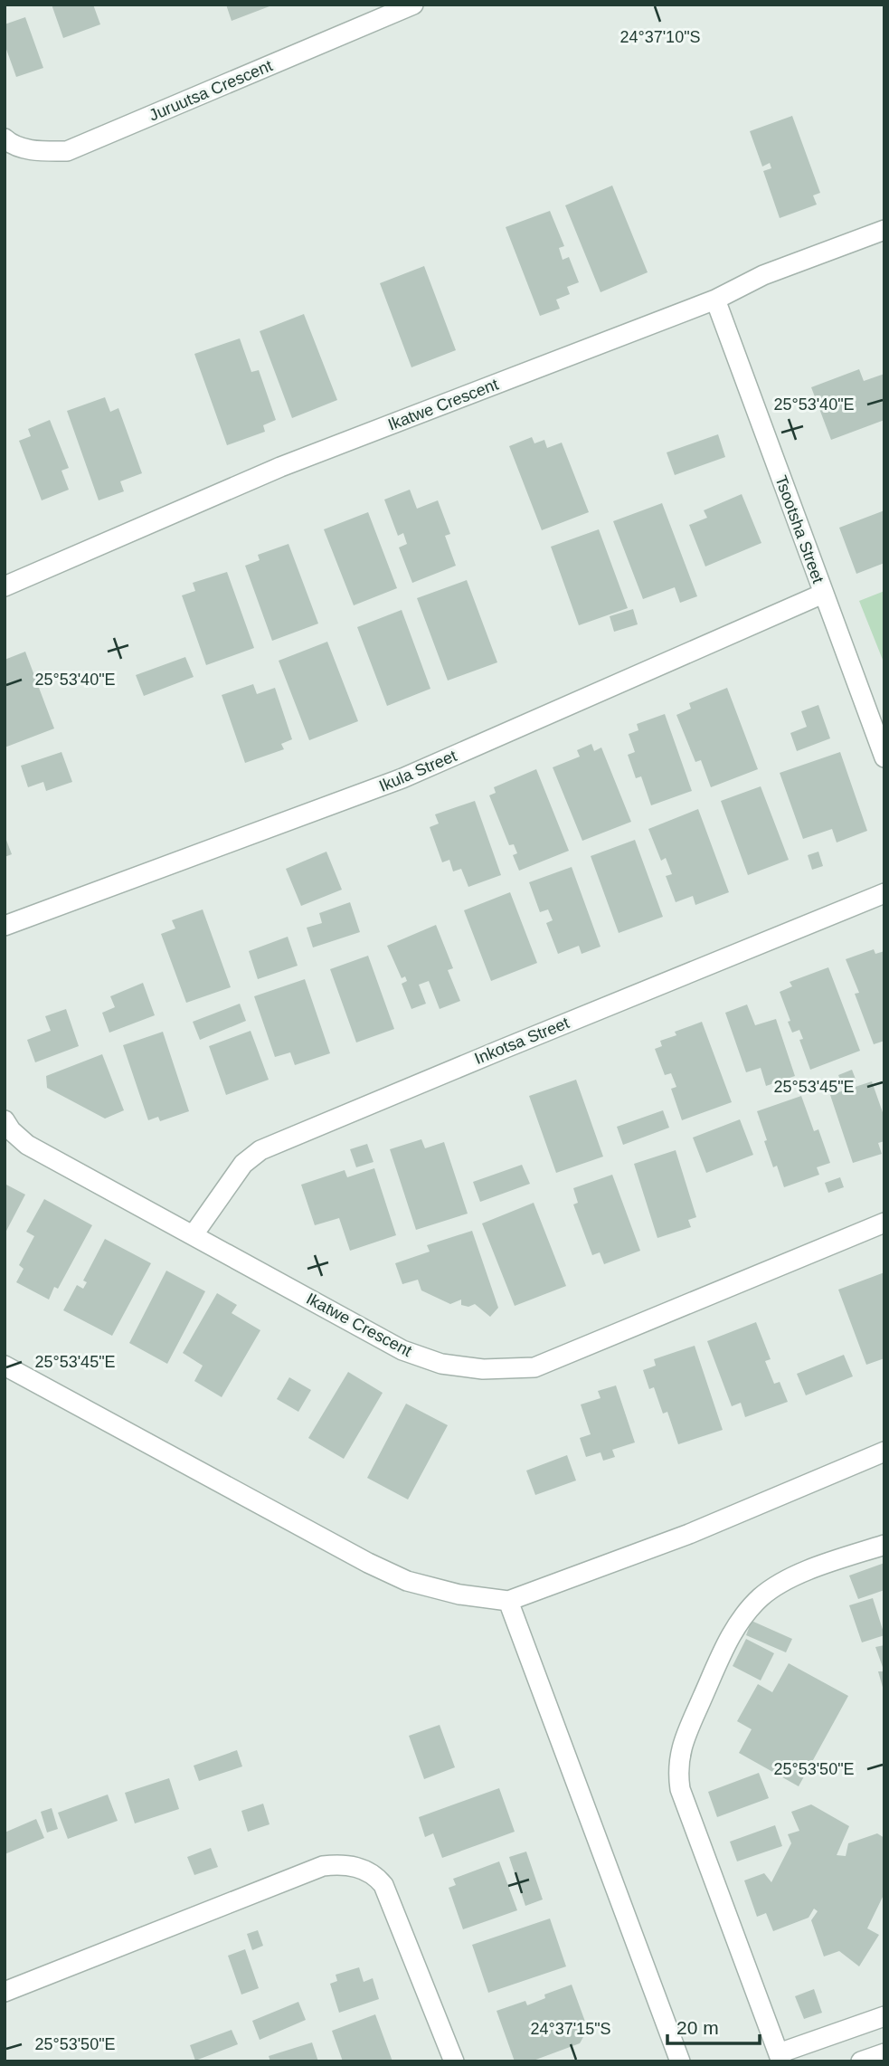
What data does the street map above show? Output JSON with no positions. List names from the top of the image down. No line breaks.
{"streets":{"street":["Juruutsa Crescent","Ikatwe Crescent","Tsootsha Street","Ikula Street","Inkotsa Street"]},"crossings":[["Ikatwe Crescent","Tsootsha Street"],["Ikatwe Crescent","Inkotsa Street"],["Tsootsha Street","Ikula Street"]],"scale_bar":"20 m","coordinates":["24°37'10\"S","25°53'40\"E","25°53'45\"E","25°53'50\"E","24°37'15\"S"]}
